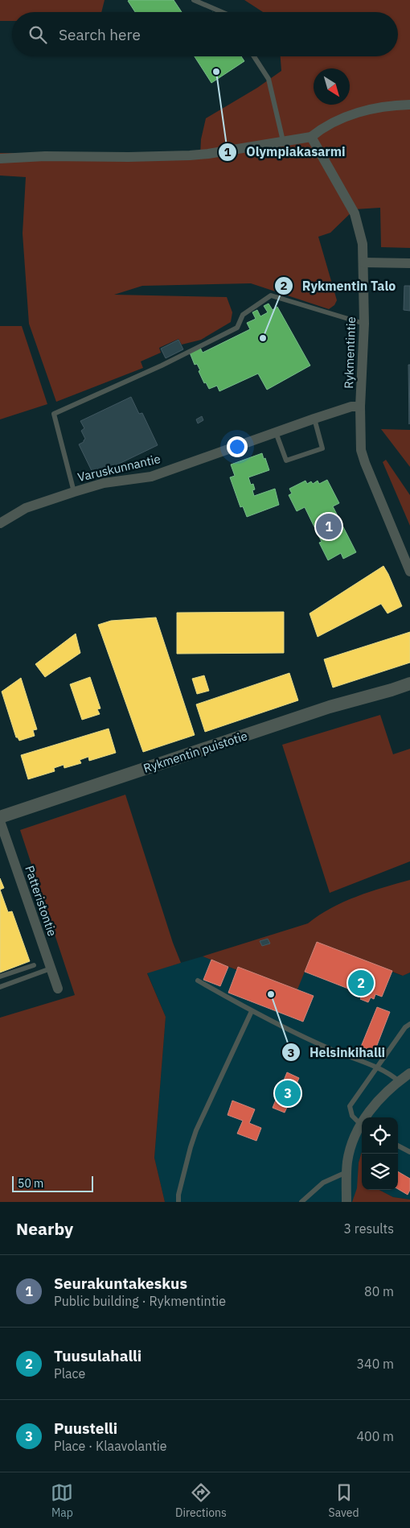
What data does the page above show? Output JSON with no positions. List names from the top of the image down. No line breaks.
{"streets":{"street":["Rykmentintie","Varuskunnantie","Rykmentin puistotie","Patteristontie"]},"crossings":[["Rykmentintie","Varuskunnantie"]],"places":["Olympiakasarmi","Rykmentin Talo","Helsinkihalli"],"scale_bar":"50 m","north":"bottom right","page":{"search":"Search here","pins":["1","2","3"],"scale":"50 m","heading":["Nearby","3 results"],"list":[{"mark":"1","name":"Seurakuntakeskus","note":"Public building · Rykmentintie","value":"80 m"},{"mark":"2","name":"Tuusulahalli","note":"Place","value":"340 m"},{"mark":"3","name":"Puustelli","note":"Place · Klaavolantie","value":"400 m"}],"nav":["Map","Directions","Saved"]}}
